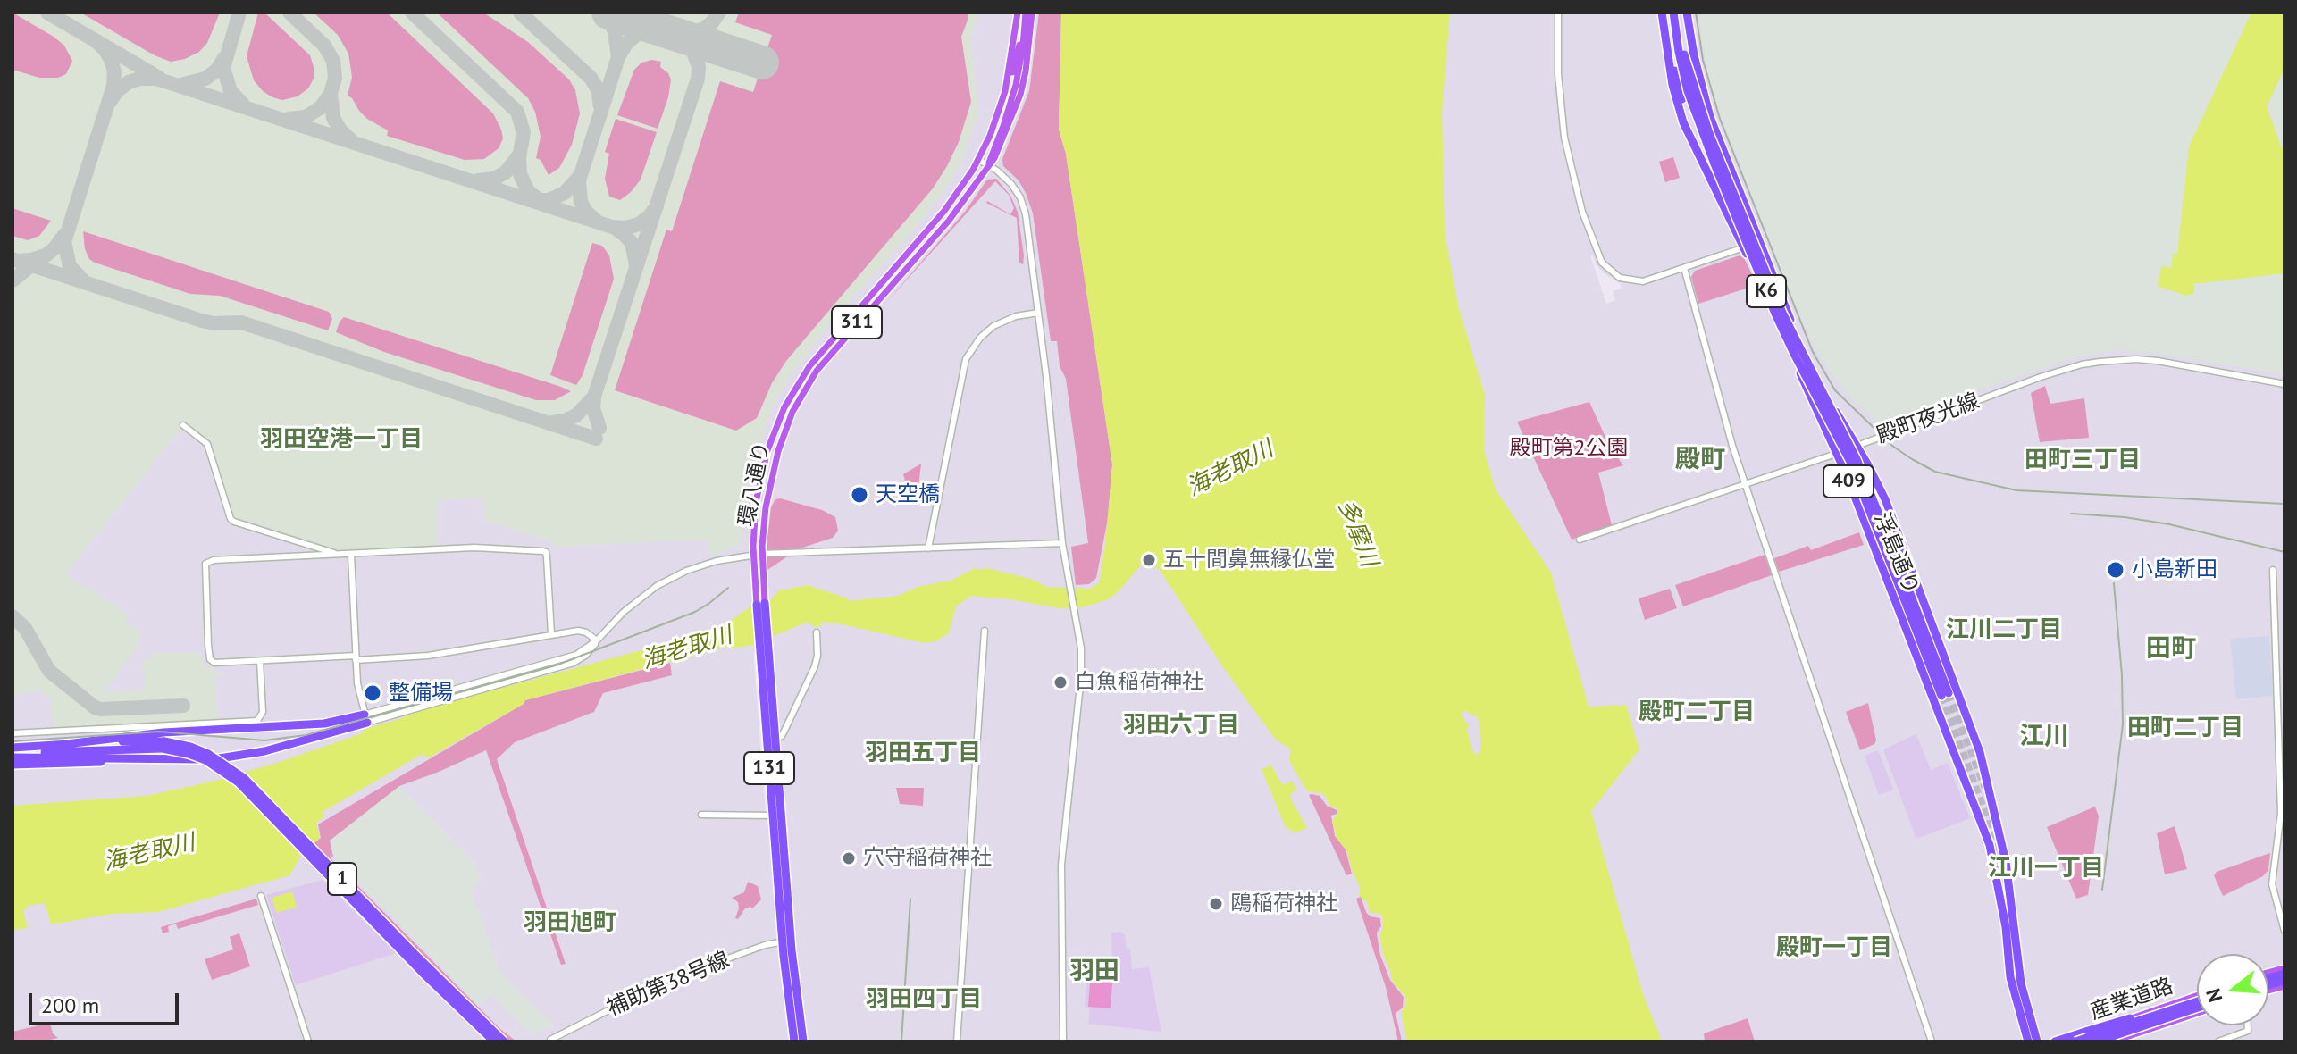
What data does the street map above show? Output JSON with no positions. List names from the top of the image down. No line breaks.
{"streets":{"highway":["K6","409","環八通り","浮島通り","131","1"],"main road":["311","産業道路"],"street":["殿町夜光線","補助第38号線"]},"crossings":[["K6","浮島通り"],["殿町夜光線","浮島通り"],["環八通り","補助第38号線"]],"districts":["羽田空港一丁目","殿町","田町三丁目","江川二丁目","田町","殿町二丁目","羽田六丁目","田町二丁目","江川","羽田五丁目","江川一丁目","羽田旭町","殿町一丁目","羽田","羽田四丁目"],"water":["海老取川","多摩川"],"parks":["殿町第2公園"],"places":["天空橋","五十間鼻無縁仏堂","小島新田","白魚稲荷神社","整備場","穴守稲荷神社","鴎稲荷神社"],"scale_bar":"200 m","north":"left"}
